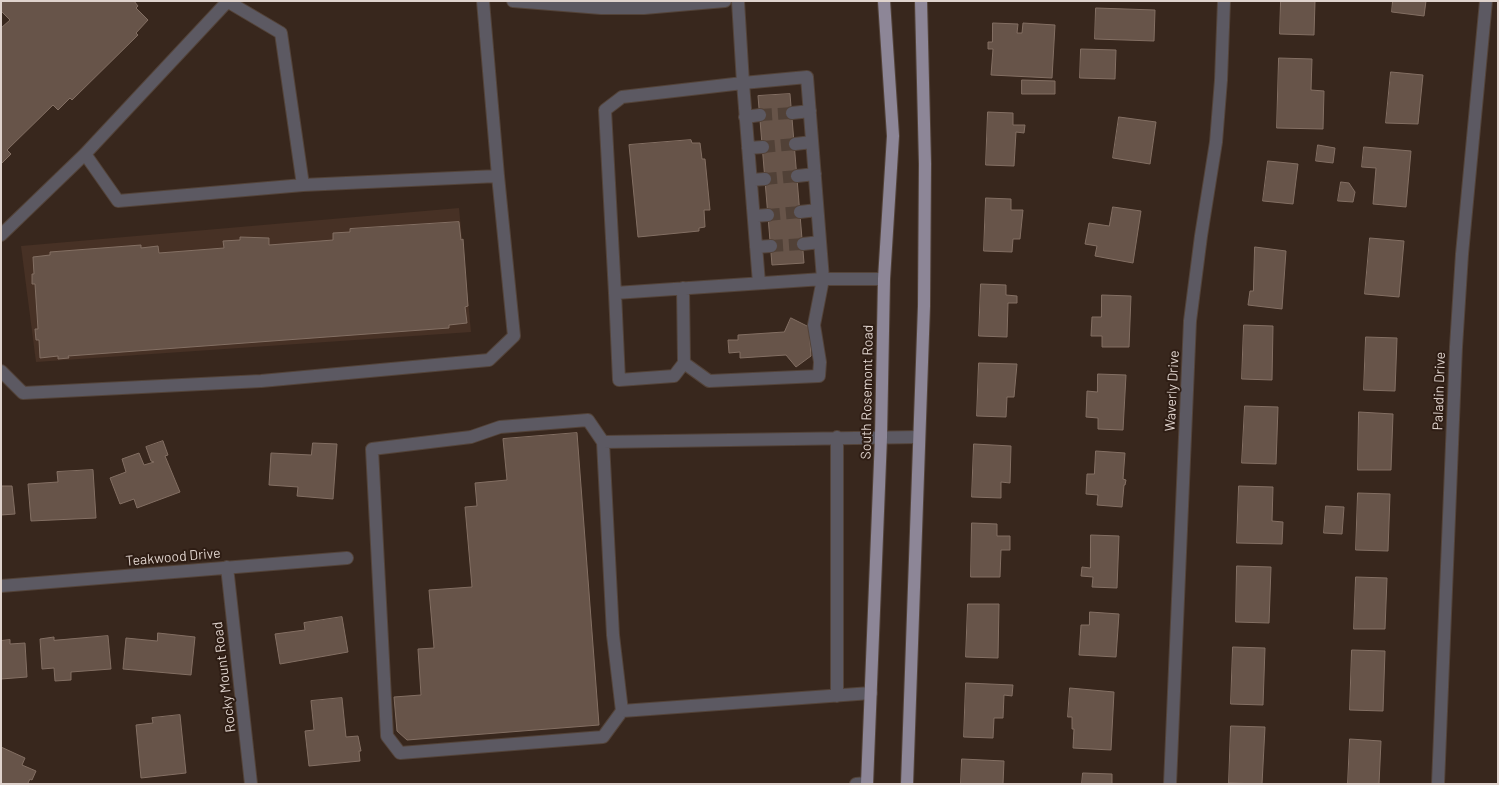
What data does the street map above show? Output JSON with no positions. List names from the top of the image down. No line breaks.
{"streets":{"main road":["South Rosemont Road"],"street":["Waverly Drive","Paladin Drive","Teakwood Drive","Rocky Mount Road"]},"crossings":[["Teakwood Drive","Rocky Mount Road"]]}
